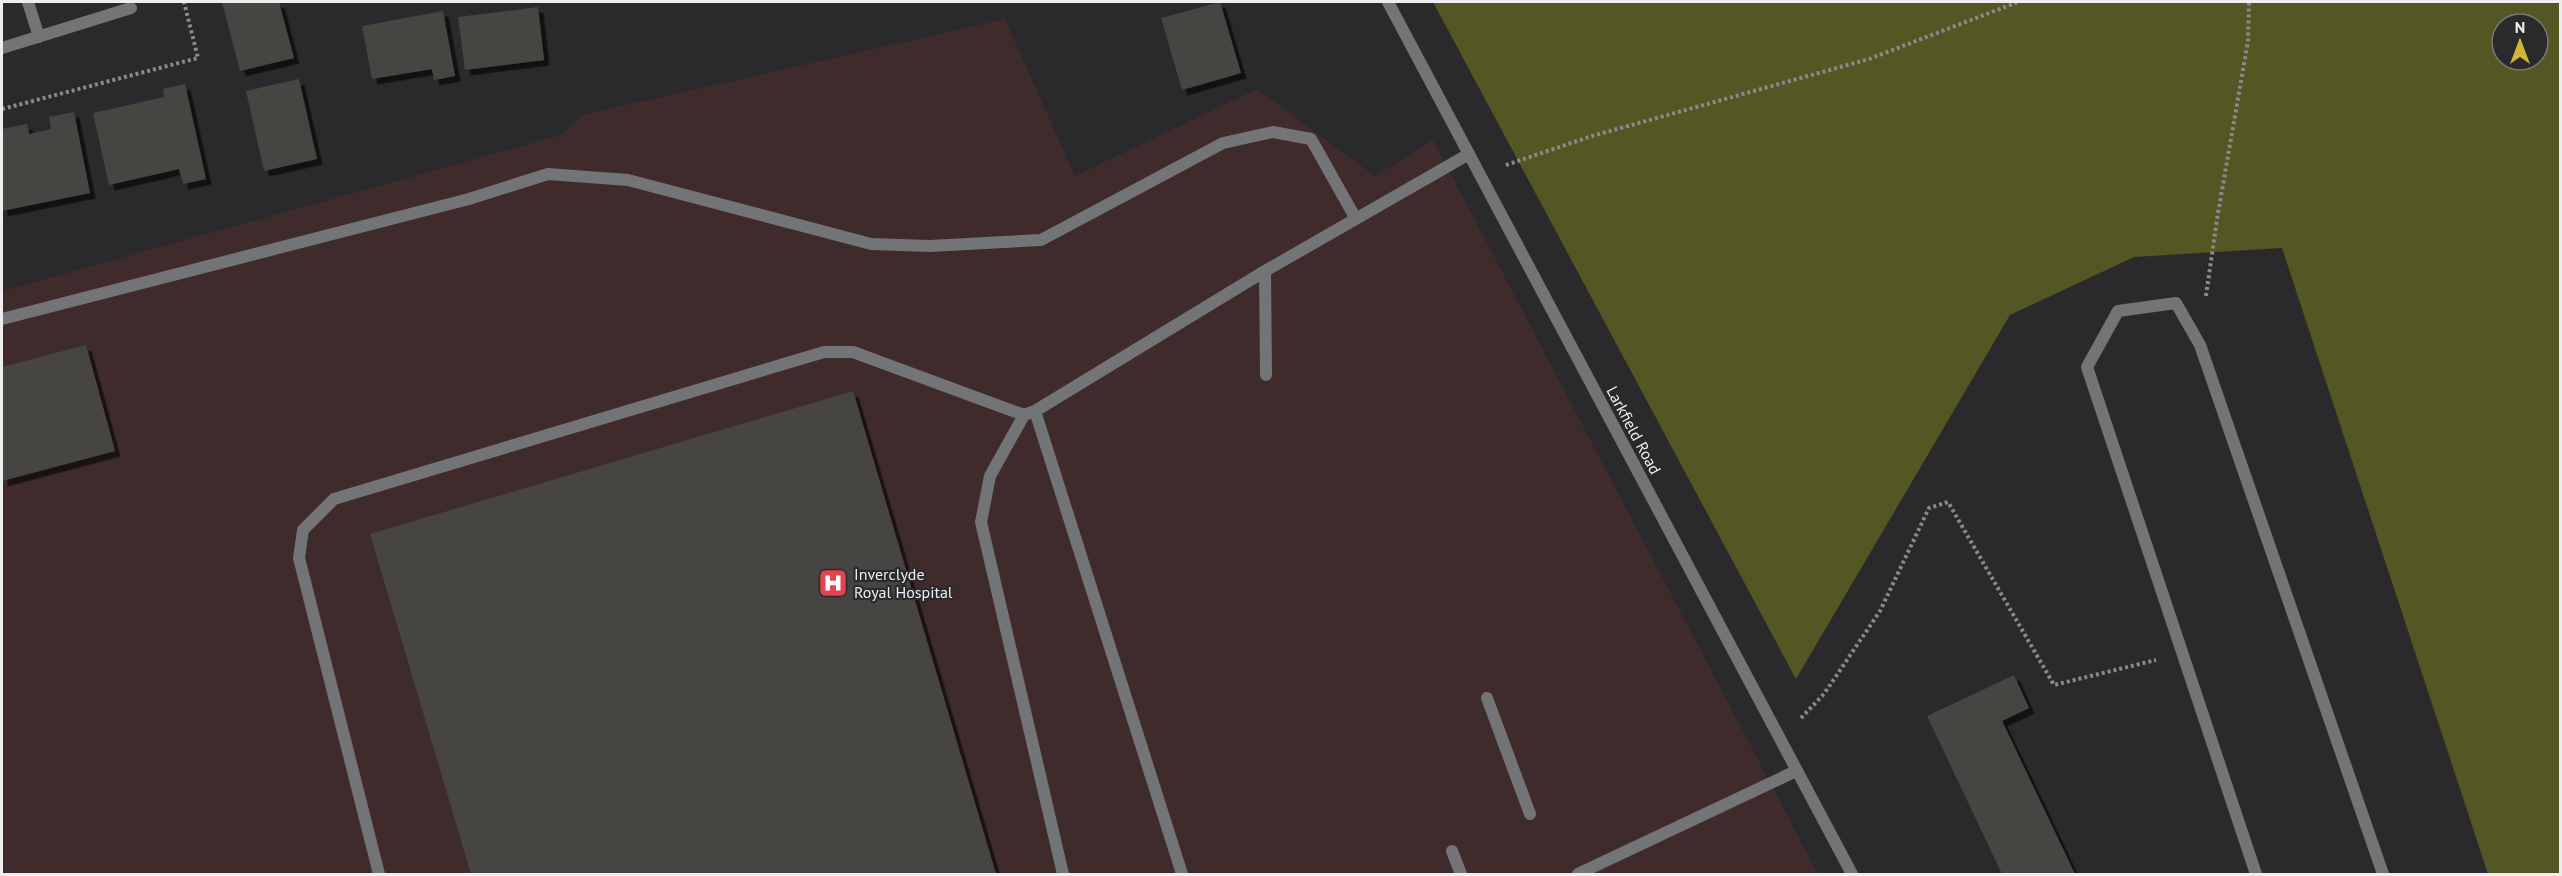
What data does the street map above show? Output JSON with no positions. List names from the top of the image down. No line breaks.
{"streets":{"street":["Larkfield Road"]},"places":{"hospital":["Inverclyde Royal Hospital"]},"north":"top"}
